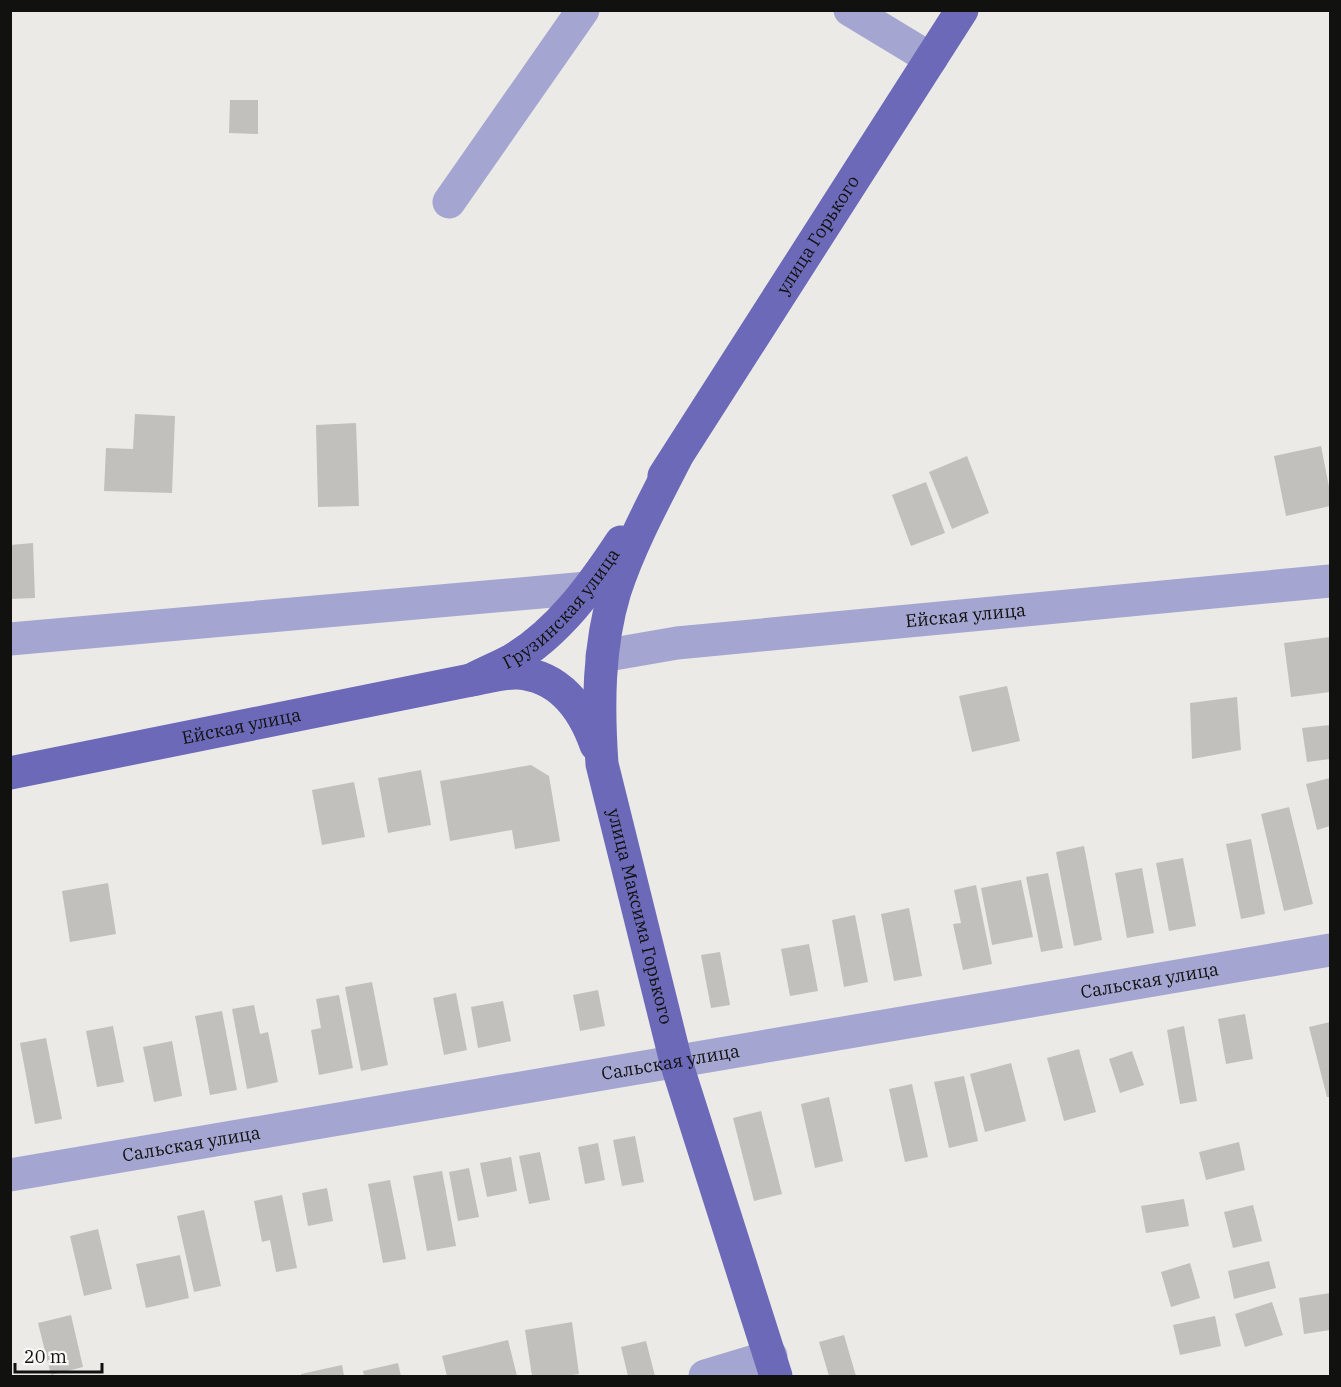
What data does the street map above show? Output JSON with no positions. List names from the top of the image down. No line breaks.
{"streets":{"main road":["улица Горького","Грузинская улица","Ейская улица","улица Максима Горького"],"street":["Сальская улица"]},"crossings":[["улица Горького","Грузинская улица"],["улица Горького","улица Максима Горького"],["Грузинская улица","Ейская улица"],["Грузинская улица","улица Максима Горького"],["Ейская улица","улица Максима Горького"],["улица Максима Горького","Сальская улица"]],"scale_bar":"20 m"}
